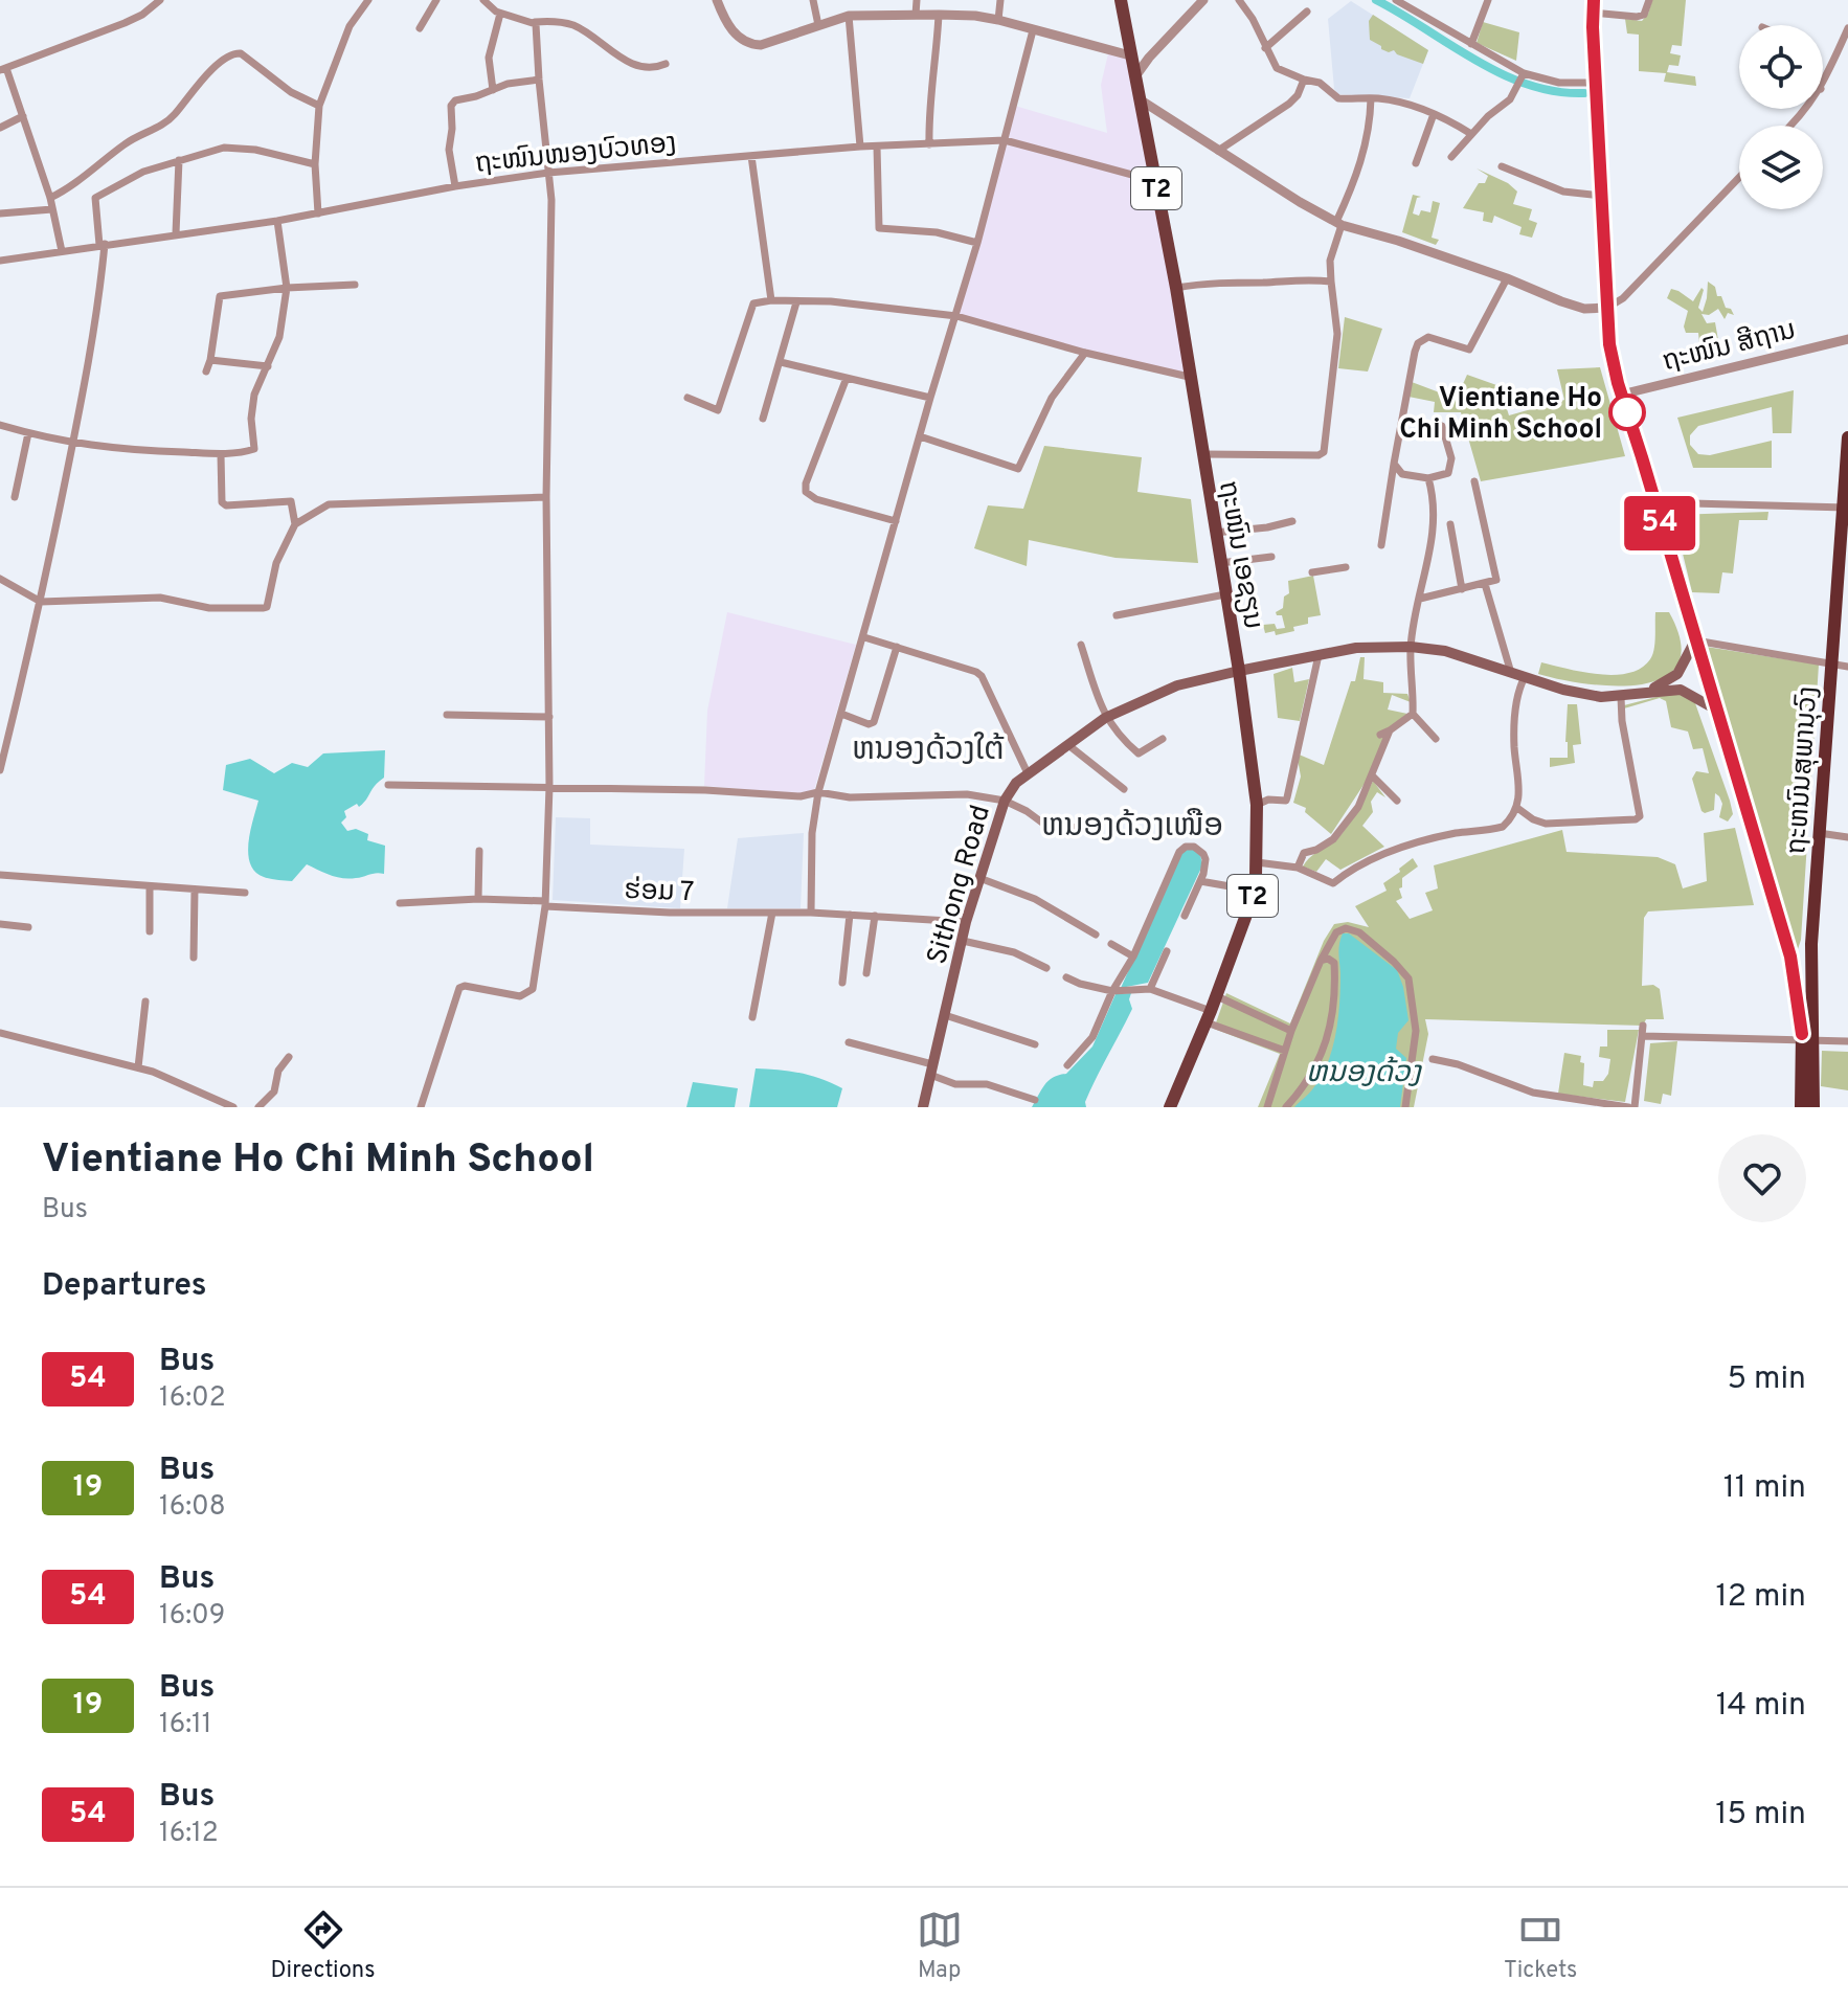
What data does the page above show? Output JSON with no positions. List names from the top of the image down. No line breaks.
{"streets":{"highway":["ຖະຫນົນສຸພານຸວົງ"],"main road":["T2","ຖະໜົນ ເອຊຽນ","Sithong Road"],"street":["ຖະໜົນໜອງບົວທອງ","ຖະໜົນ ສີຖານ","ຮ່ອມ 7"]},"crossings":[["ຖະໜົນໜອງບົວທອງ","ຖະໜົນ ເອຊຽນ"],["ຖະໜົນ ເອຊຽນ","Sithong Road"],["Sithong Road","ຮ່ອມ 7"]],"districts":["ຫນອງດ້ວງໃຕ້","ຫນອງດ້ວງເໜືອ"],"water":["ຫນອງດ້ວງ"],"places":["Vientiane Ho Chi Minh School"],"lines":["bus line 54"],"page":{"on_map":"54","heading":[["Vientiane Ho Chi Minh School","Bus"],"Departures"],"list":[{"mark":"54","name":"Bus","note":"16:02","value":"5 min"},{"mark":"19","name":"Bus","note":"16:08","value":"11 min"},{"mark":"54","name":"Bus","note":"16:09","value":"12 min"},{"mark":"19","name":"Bus","note":"16:11","value":"14 min"},{"mark":"54","name":"Bus","note":"16:12","value":"15 min"}],"tabs":["Directions","Map","Tickets"]}}
